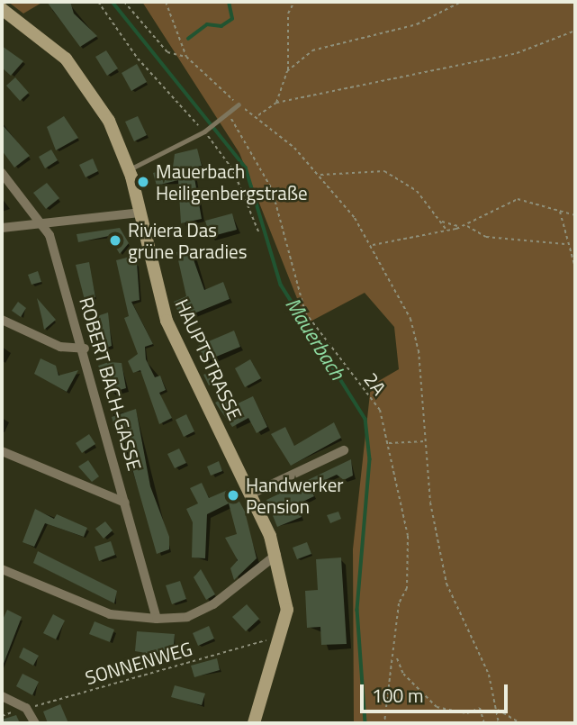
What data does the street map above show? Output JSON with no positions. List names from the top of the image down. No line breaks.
{"streets":{"main road":["HAUPTSTRASSE"],"street":["ROBERT BACH-GASSE"],"path":["2A","SONNENWEG"]},"crossings":[["HAUPTSTRASSE","SONNENWEG"]],"water":["Mauerbach"],"places":["Mauerbach Heiligenbergstraße","Riviera Das grüne Paradies","Handwerker Pension"],"scale_bar":"100 m"}
